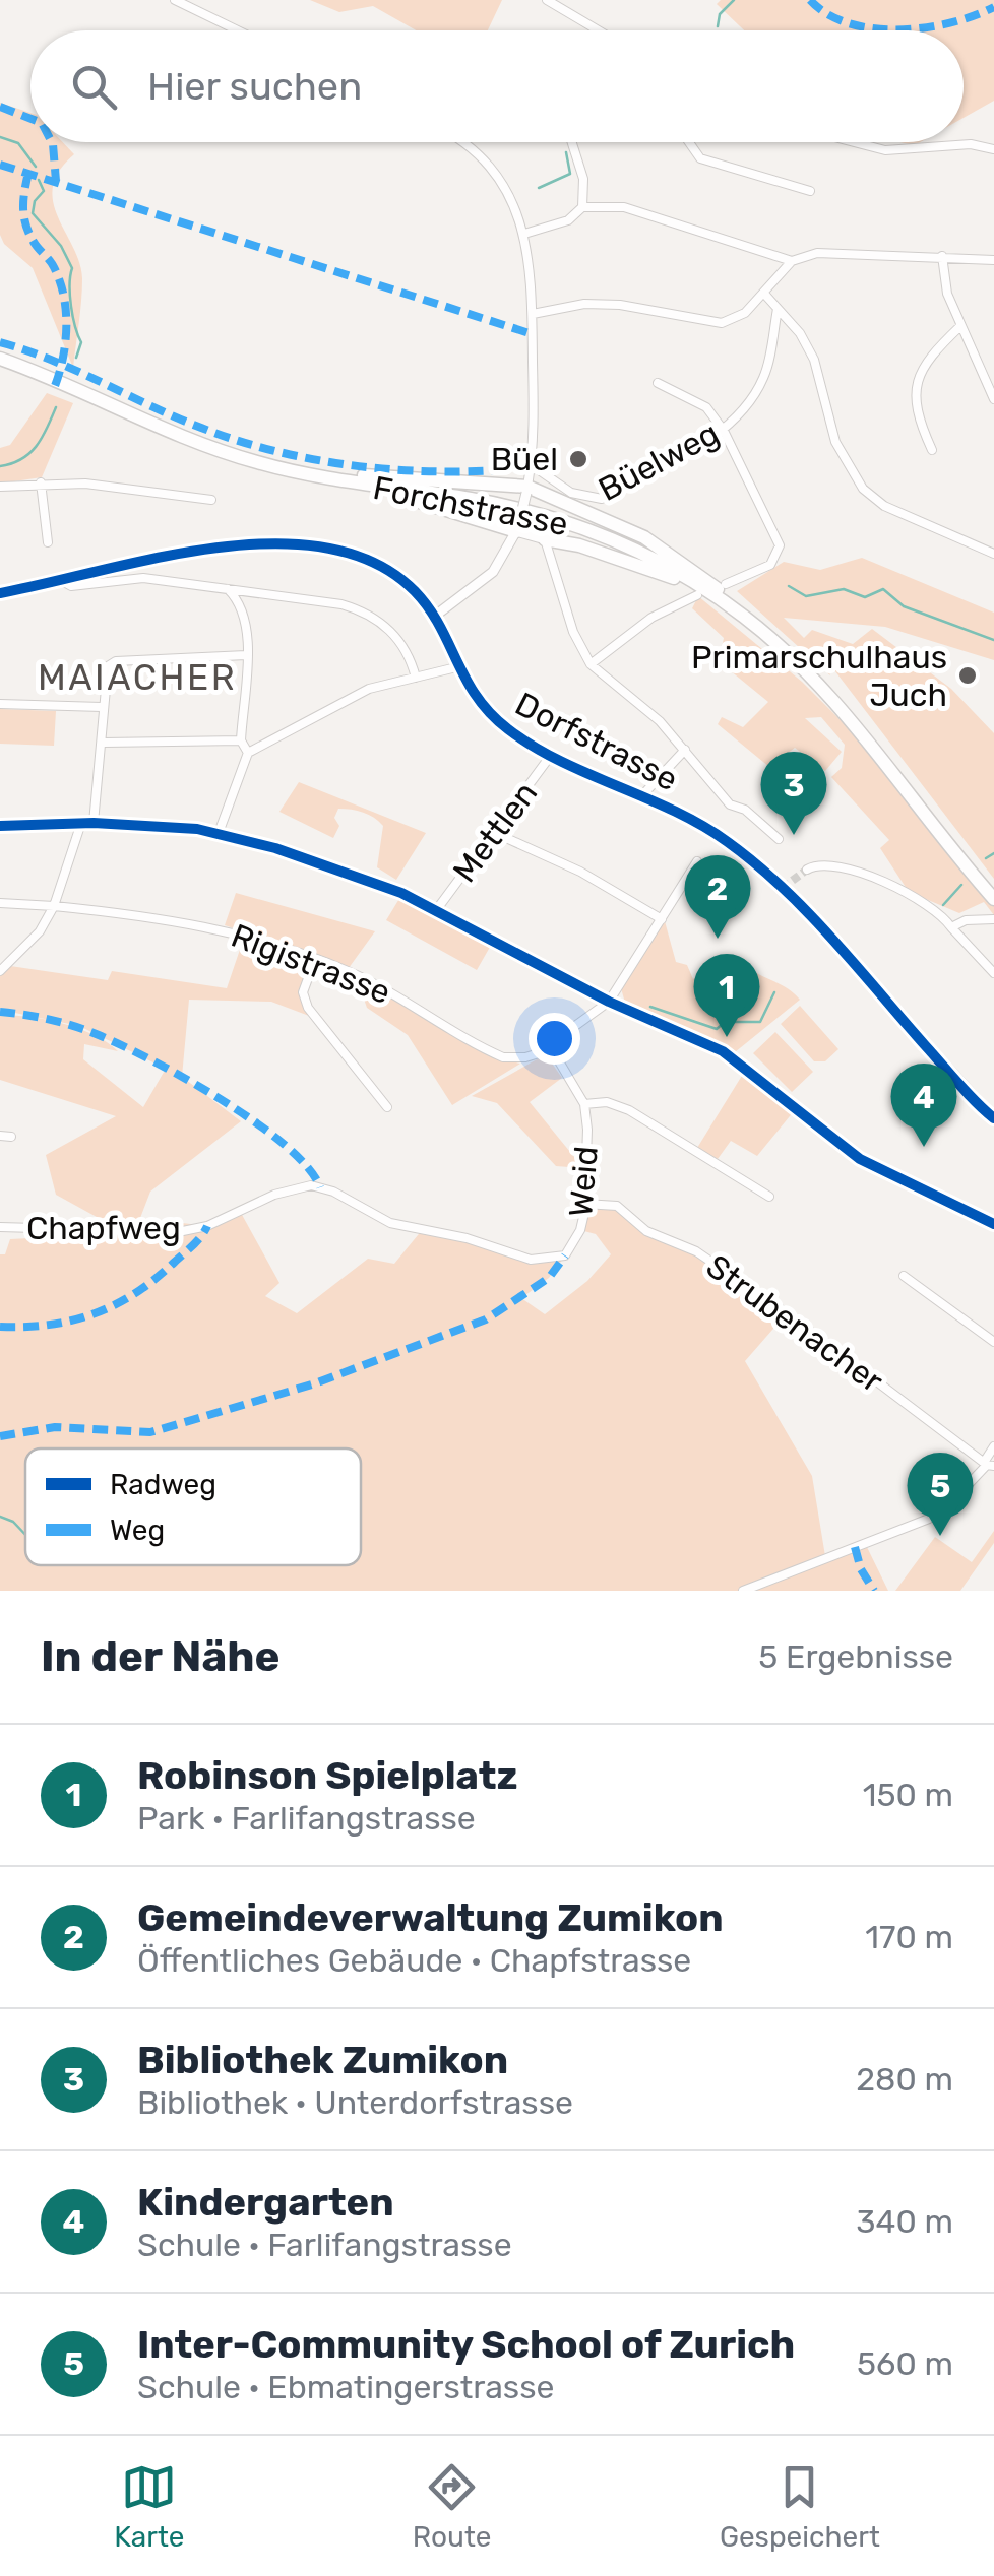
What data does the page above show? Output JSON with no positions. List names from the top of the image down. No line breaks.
{"streets":{"highway":["Forchstrasse"],"street":["Büelweg","Dorfstrasse","Mettlen","Rigistrasse","Weid","Chapfweg","Strubenacher"]},"crossings":[["Dorfstrasse","Mettlen"],["Rigistrasse","Weid"],["Weid","Chapfweg"],["Weid","Strubenacher"]],"districts":["MAIACHER"],"places":["Büel","Primarschulhaus Juch"],"legend":["Radweg","Weg"],"page":{"search":"Hier suchen","pins":["3","2","1","4","5"],"heading":["In der Nähe","5 Ergebnisse"],"list":[{"mark":"1","name":"Robinson Spielplatz","note":"Park · Farlifangstrasse","value":"150 m"},{"mark":"2","name":"Gemeindeverwaltung Zumikon","note":"Öffentliches Gebäude · Chapfstrasse","value":"170 m"},{"mark":"3","name":"Bibliothek Zumikon","note":"Bibliothek · Unterdorfstrasse","value":"280 m"},{"mark":"4","name":"Kindergarten","note":"Schule · Farlifangstrasse","value":"340 m"},{"mark":"5","name":"Inter-Community School of Zurich","note":"Schule · Ebmatingerstrasse","value":"560 m"}],"nav":["Karte","Route","Gespeichert"]}}
